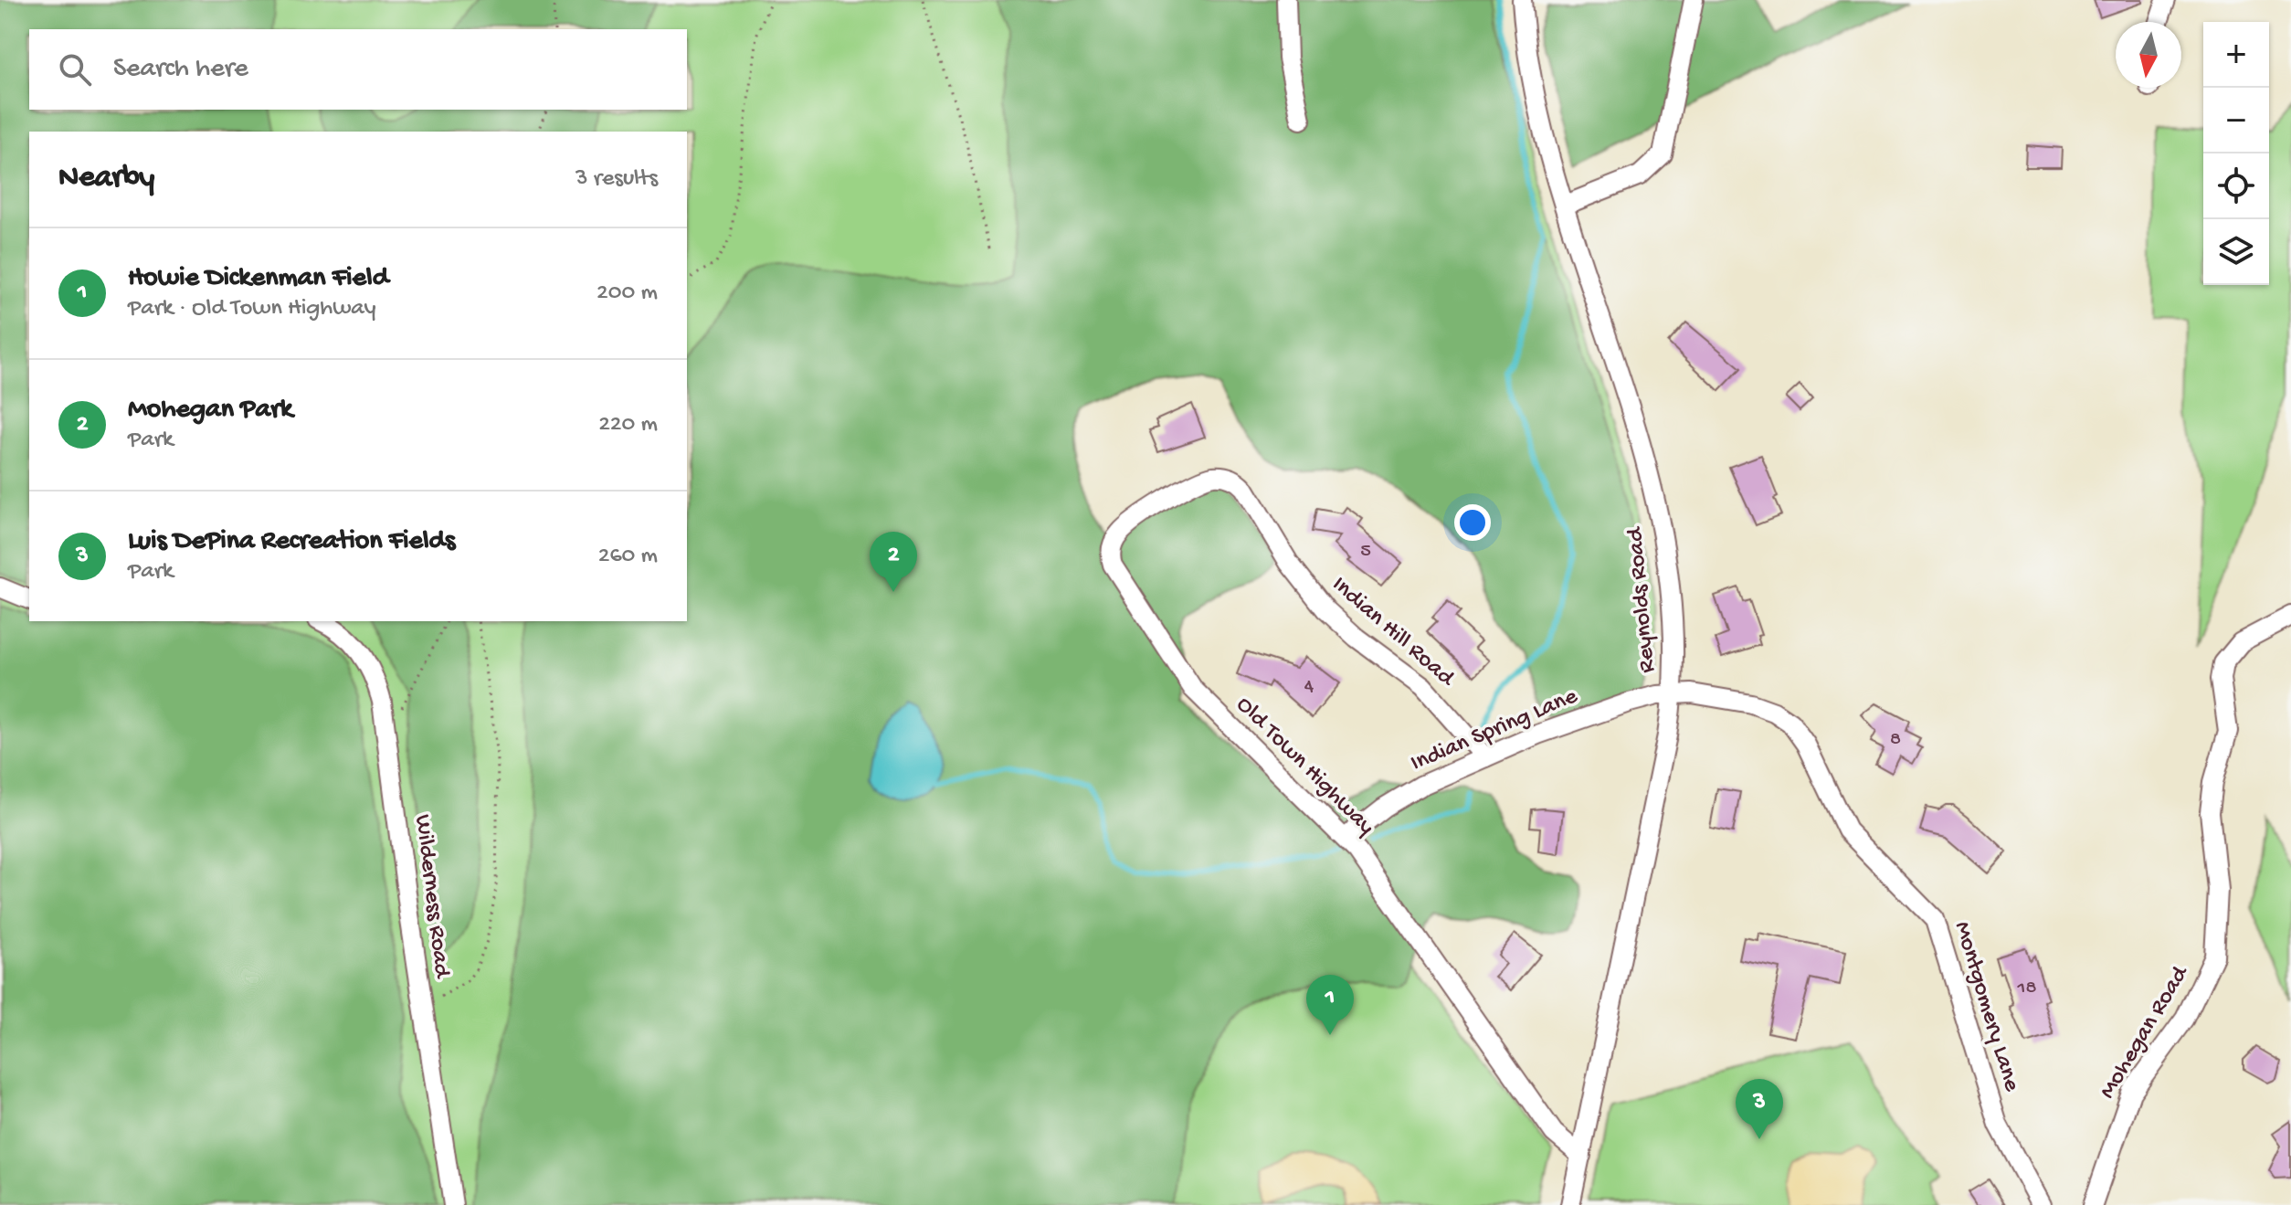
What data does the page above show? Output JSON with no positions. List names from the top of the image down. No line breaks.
{"streets":{"street":["Reynolds Road","Indian Hill Road","Indian Spring Lane","Old Town Highway","Wilderness Road","Montgomery Lane","Mohegan Road"]},"crossings":[["Reynolds Road","Indian Spring Lane"],["Reynolds Road","Old Town Highway"],["Reynolds Road","Montgomery Lane"],["Indian Hill Road","Indian Spring Lane"],["Indian Hill Road","Old Town Highway"],["Indian Spring Lane","Old Town Highway"],["Indian Spring Lane","Montgomery Lane"]],"house_numbers":["5","4","8","18"],"north":"bottom","page":{"map_buttons":["+","−"],"search":"Search here","heading":["Nearby","3 results"],"list":[{"mark":"1","name":"Howie Dickenman Field","note":"Park · Old Town Highway","value":"200 m"},{"mark":"2","name":"Mohegan Park","note":"Park","value":"220 m"},{"mark":"3","name":"Luis DePina Recreation Fields","note":"Park","value":"260 m"}],"pins":["2","1","3"]}}
